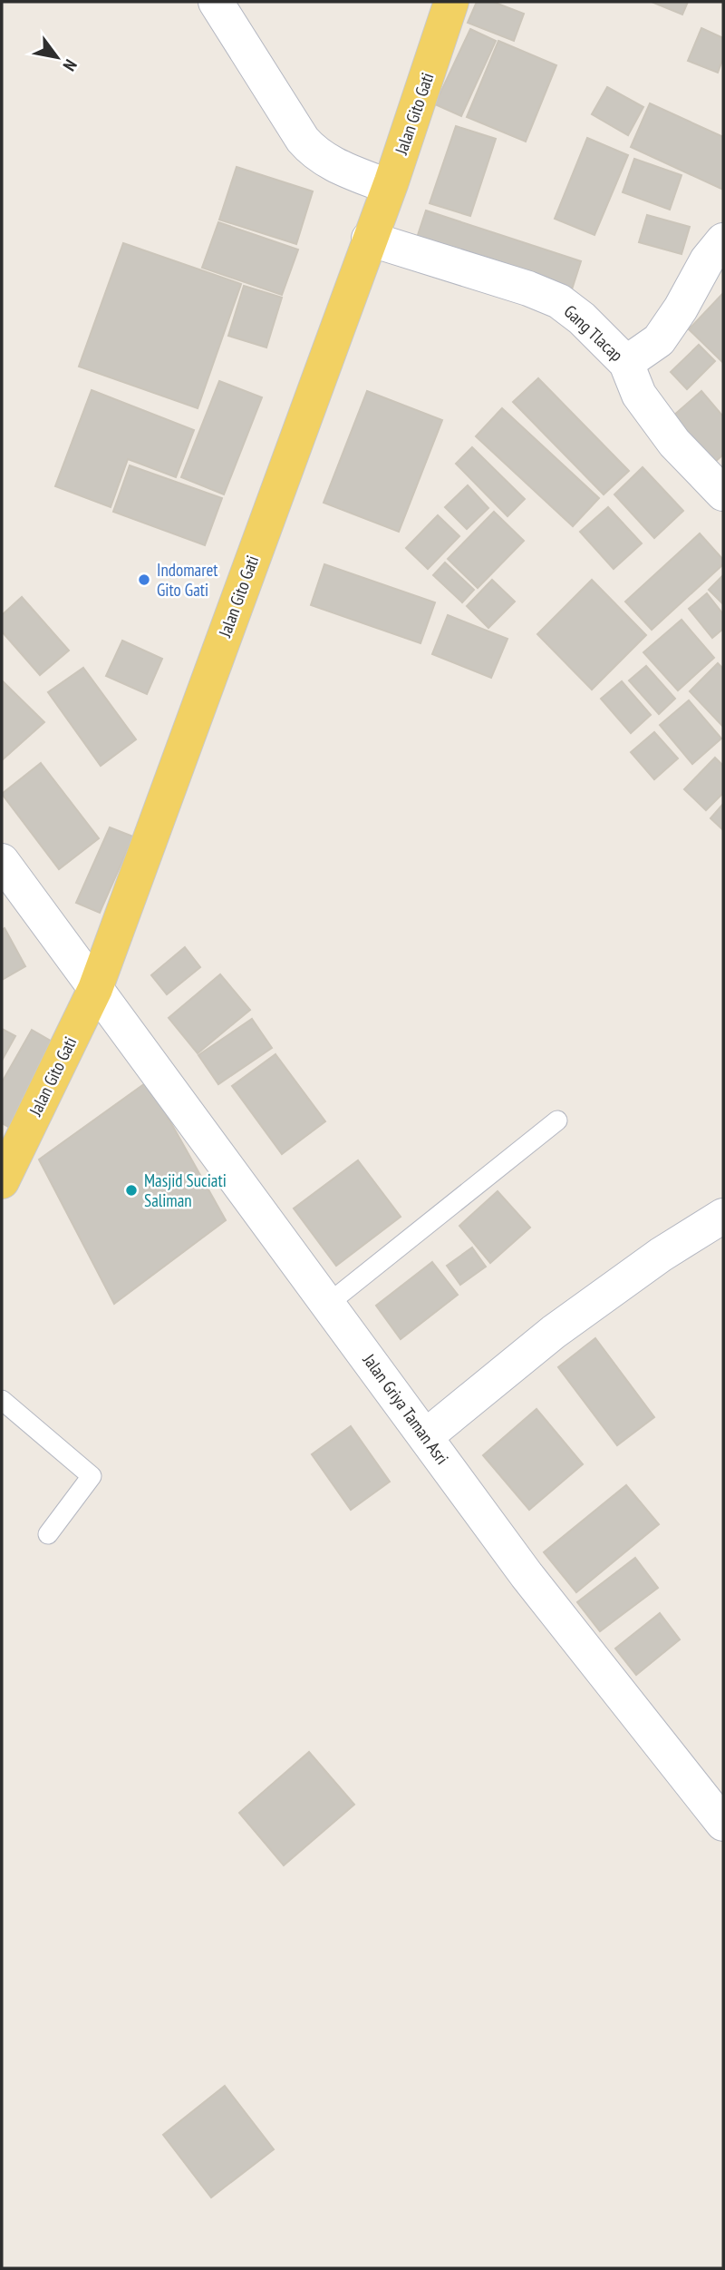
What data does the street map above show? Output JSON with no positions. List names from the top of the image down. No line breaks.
{"streets":{"main road":["Jalan Gito Gati"],"street":["Gang Tlacap","Jalan Griya Taman Asri"]},"crossings":[["Jalan Gito Gati","Gang Tlacap"],["Jalan Gito Gati","Jalan Griya Taman Asri"]],"places":["Indomaret Gito Gati","Masjid Suciati Saliman"],"north":"bottom right"}
